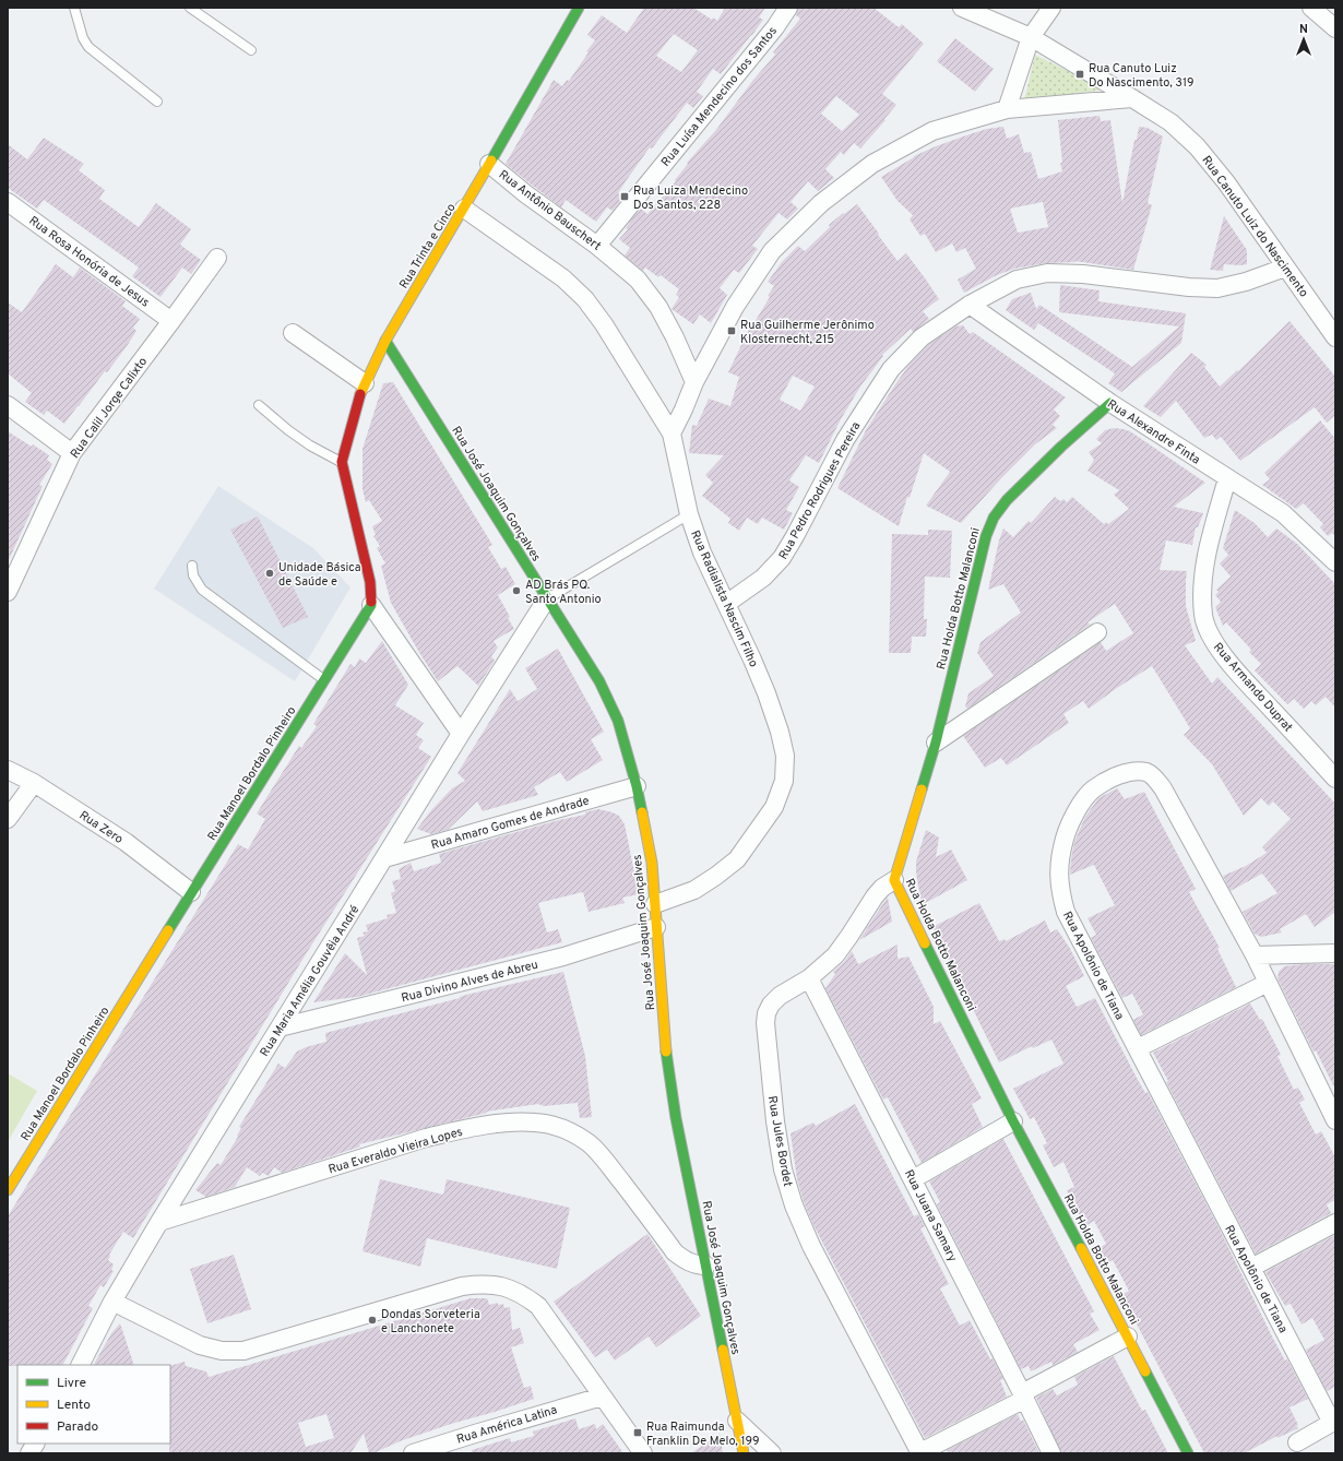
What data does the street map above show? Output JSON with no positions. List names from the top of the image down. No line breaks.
{"streets":{"street":["Rua Luísa Mendecino dos Santos","Rua Antônio Bauschert","Rua Canuto Luiz do Nascimento","Rua Trinta e Cinco","Rua Rosa Honória de Jesus","Rua Calil Jorge Calixto","Rua Alexandre Finta","Rua Pedro Rodrigues Pereira","Rua José Joaquim Gonçalves","Rua Radialista Nascim Filho","Rua Holda Botto Malanconi","Rua Armando Duprat","Rua Manoel Bordalo Pinheiro","Rua Amaro Gomes de Andrade","Rua Zero","Rua Apolônio de Tiana","Rua Maria Amélia Gouvêia André","Rua Divino Alves de Abreu","Rua Jules Bordet","Rua Everaldo Vieira Lopes","Rua Juana Samary","Rua América Latina"]},"crossings":[["Rua Luísa Mendecino dos Santos","Rua Antônio Bauschert"],["Rua Antônio Bauschert","Rua Trinta e Cinco"],["Rua Canuto Luiz do Nascimento","Rua Pedro Rodrigues Pereira"],["Rua Trinta e Cinco","Rua José Joaquim Gonçalves"],["Rua Trinta e Cinco","Rua Radialista Nascim Filho"],["Rua Rosa Honória de Jesus","Rua Calil Jorge Calixto"],["Rua Alexandre Finta","Rua Pedro Rodrigues Pereira"],["Rua Alexandre Finta","Rua Holda Botto Malanconi"],["Rua Alexandre Finta","Rua Armando Duprat"],["Rua Pedro Rodrigues Pereira","Rua Radialista Nascim Filho"],["Rua José Joaquim Gonçalves","Rua Radialista Nascim Filho"],["Rua José Joaquim Gonçalves","Rua Amaro Gomes de Andrade"],["Rua José Joaquim Gonçalves","Rua Maria Amélia Gouvêia André"],["Rua José Joaquim Gonçalves","Rua Divino Alves de Abreu"],["Rua José Joaquim Gonçalves","Rua Everaldo Vieira Lopes"],["Rua Holda Botto Malanconi","Rua Jules Bordet"],["Rua Manoel Bordalo Pinheiro","Rua Zero"],["Rua Amaro Gomes de Andrade","Rua Maria Amélia Gouvêia André"],["Rua Maria Amélia Gouvêia André","Rua Divino Alves de Abreu"],["Rua Maria Amélia Gouvêia André","Rua Everaldo Vieira Lopes"],["Rua Jules Bordet","Rua Juana Samary"]],"places":{"transit":["Rua Canuto Luiz Do Nascimento, 319","Rua Luiza Mendecino Dos Santos, 228","Rua Guilherme Jerônimo Klosternecht, 215","Rua Raimunda Franklin De Melo, 199"],"other":["Unidade Básica de Saúde e","AD Brás PQ. Santo Antonio","Dondas Sorveteria e Lanchonete"]},"legend":["Livre","Lento","Parado"],"north":"top"}
